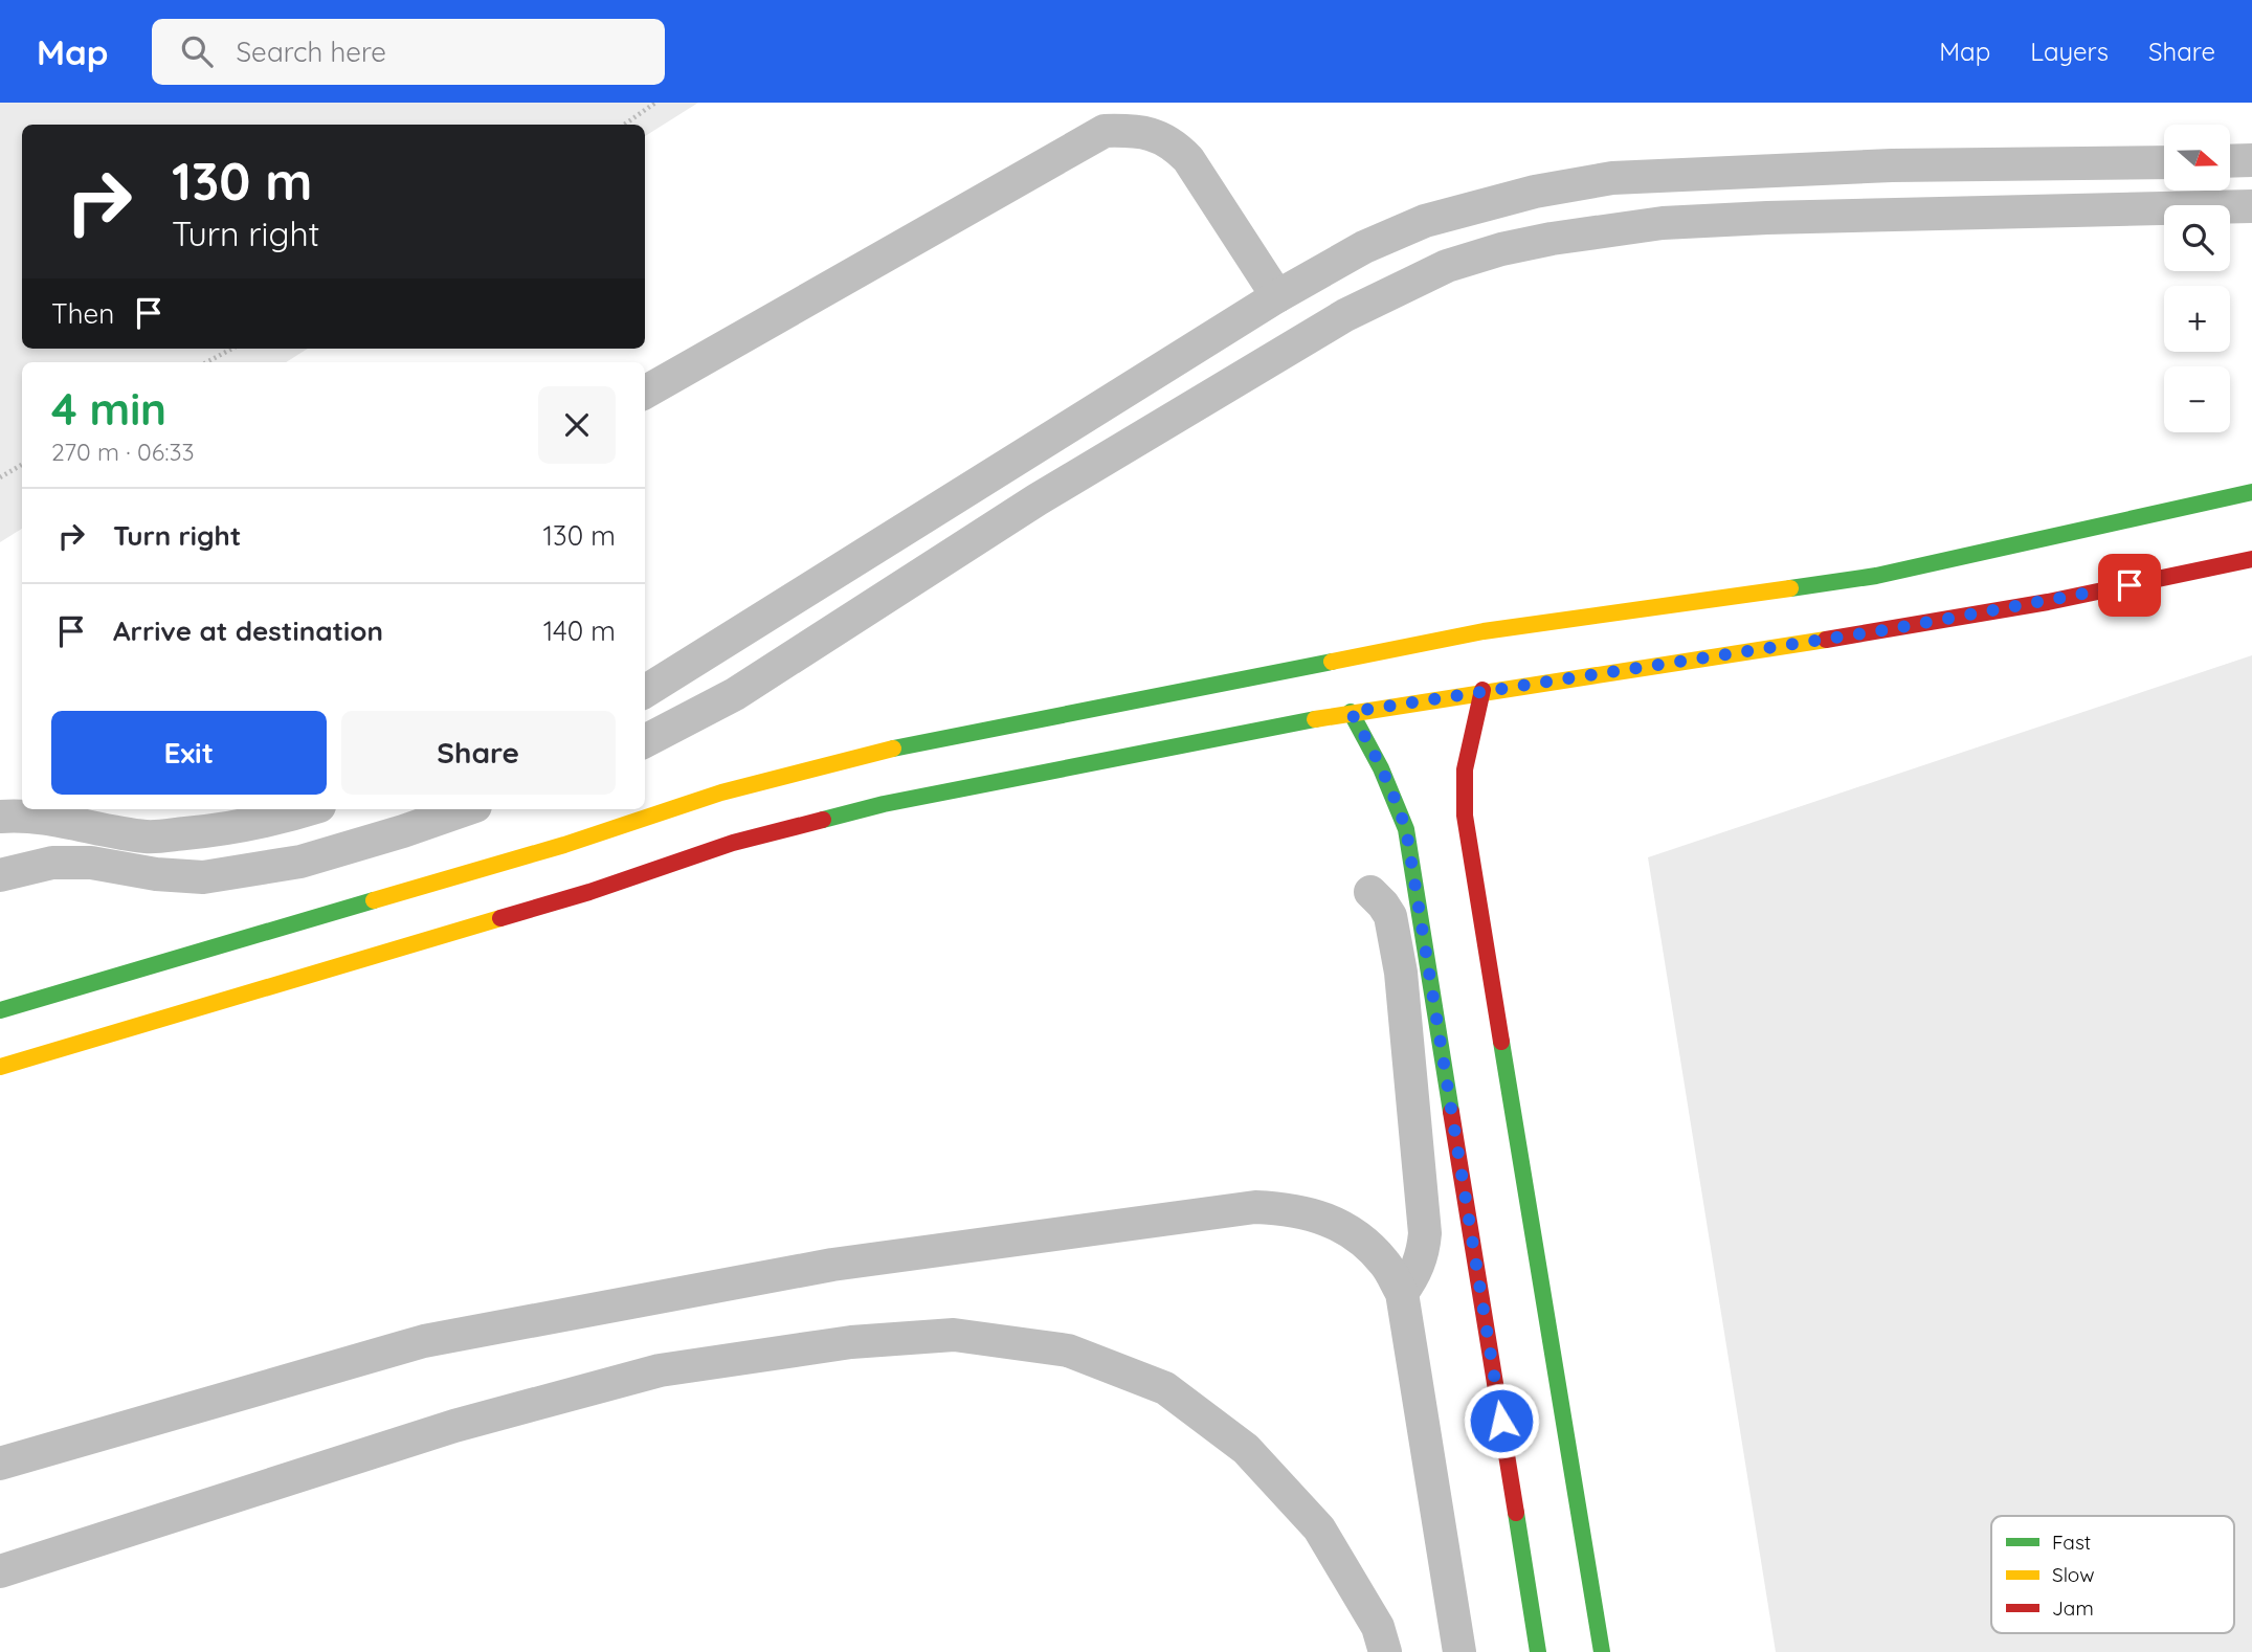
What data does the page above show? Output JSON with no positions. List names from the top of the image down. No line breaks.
{"legend":["Fast","Slow","Jam"],"north":"right","page":{"header":"Map","search":"Search here","nav":["Map","Layers","Share"],"map_buttons":["+","−"],"turn":["130 m","Turn right"],"then":"Then","heading":["4 min","270 m · 06:33"],"list":[{"name":"Turn right","value":"130 m"},{"name":"Arrive at destination","value":"140 m"}],"buttons":["Exit","Share"]}}
